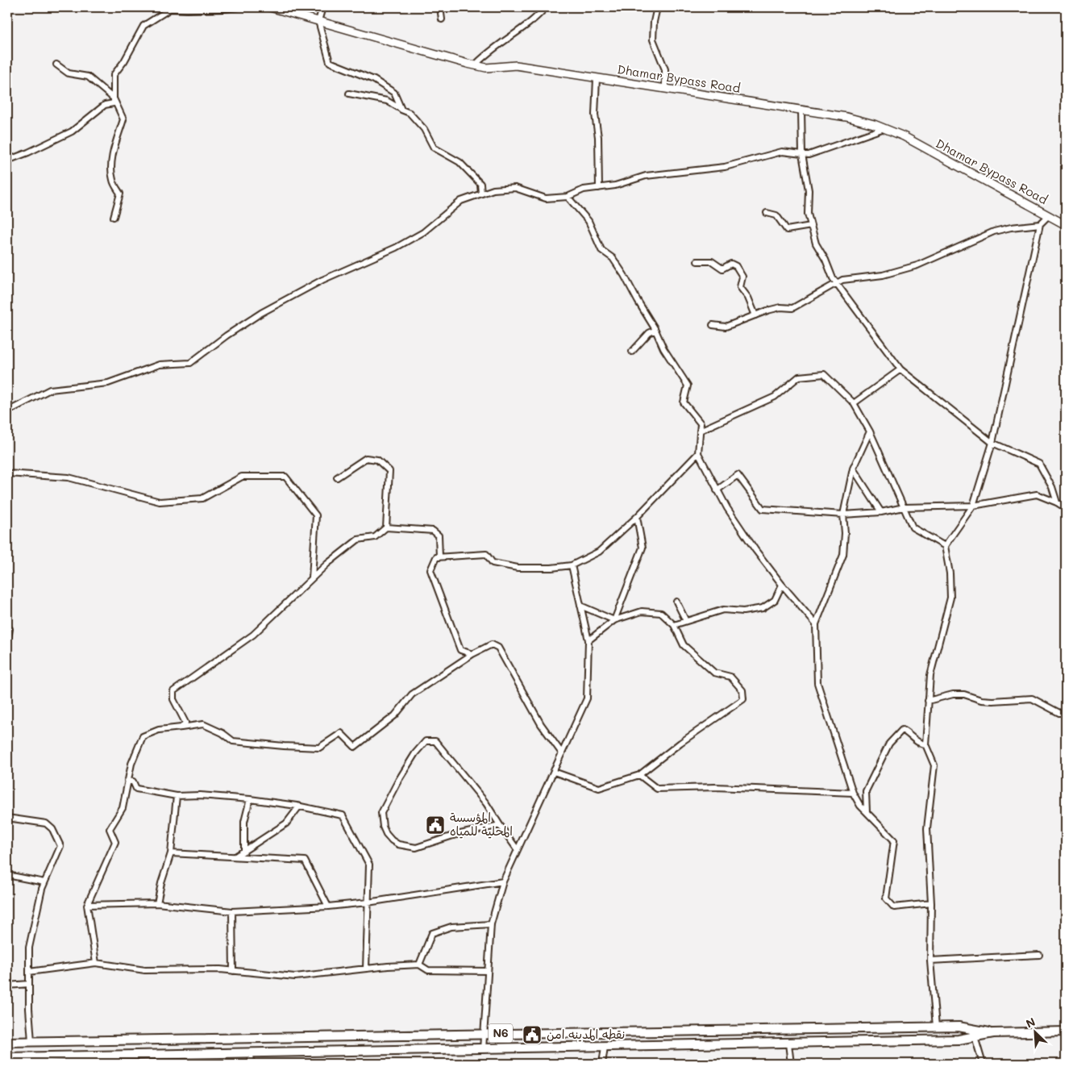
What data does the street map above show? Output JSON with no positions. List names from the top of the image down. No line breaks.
{"streets":{"main road":["Dhamar Bypass Road","N6"]},"places":{"public building":["المؤسسة المحلية للمياه","نقطه المدينه امن"]},"north":"top left"}
